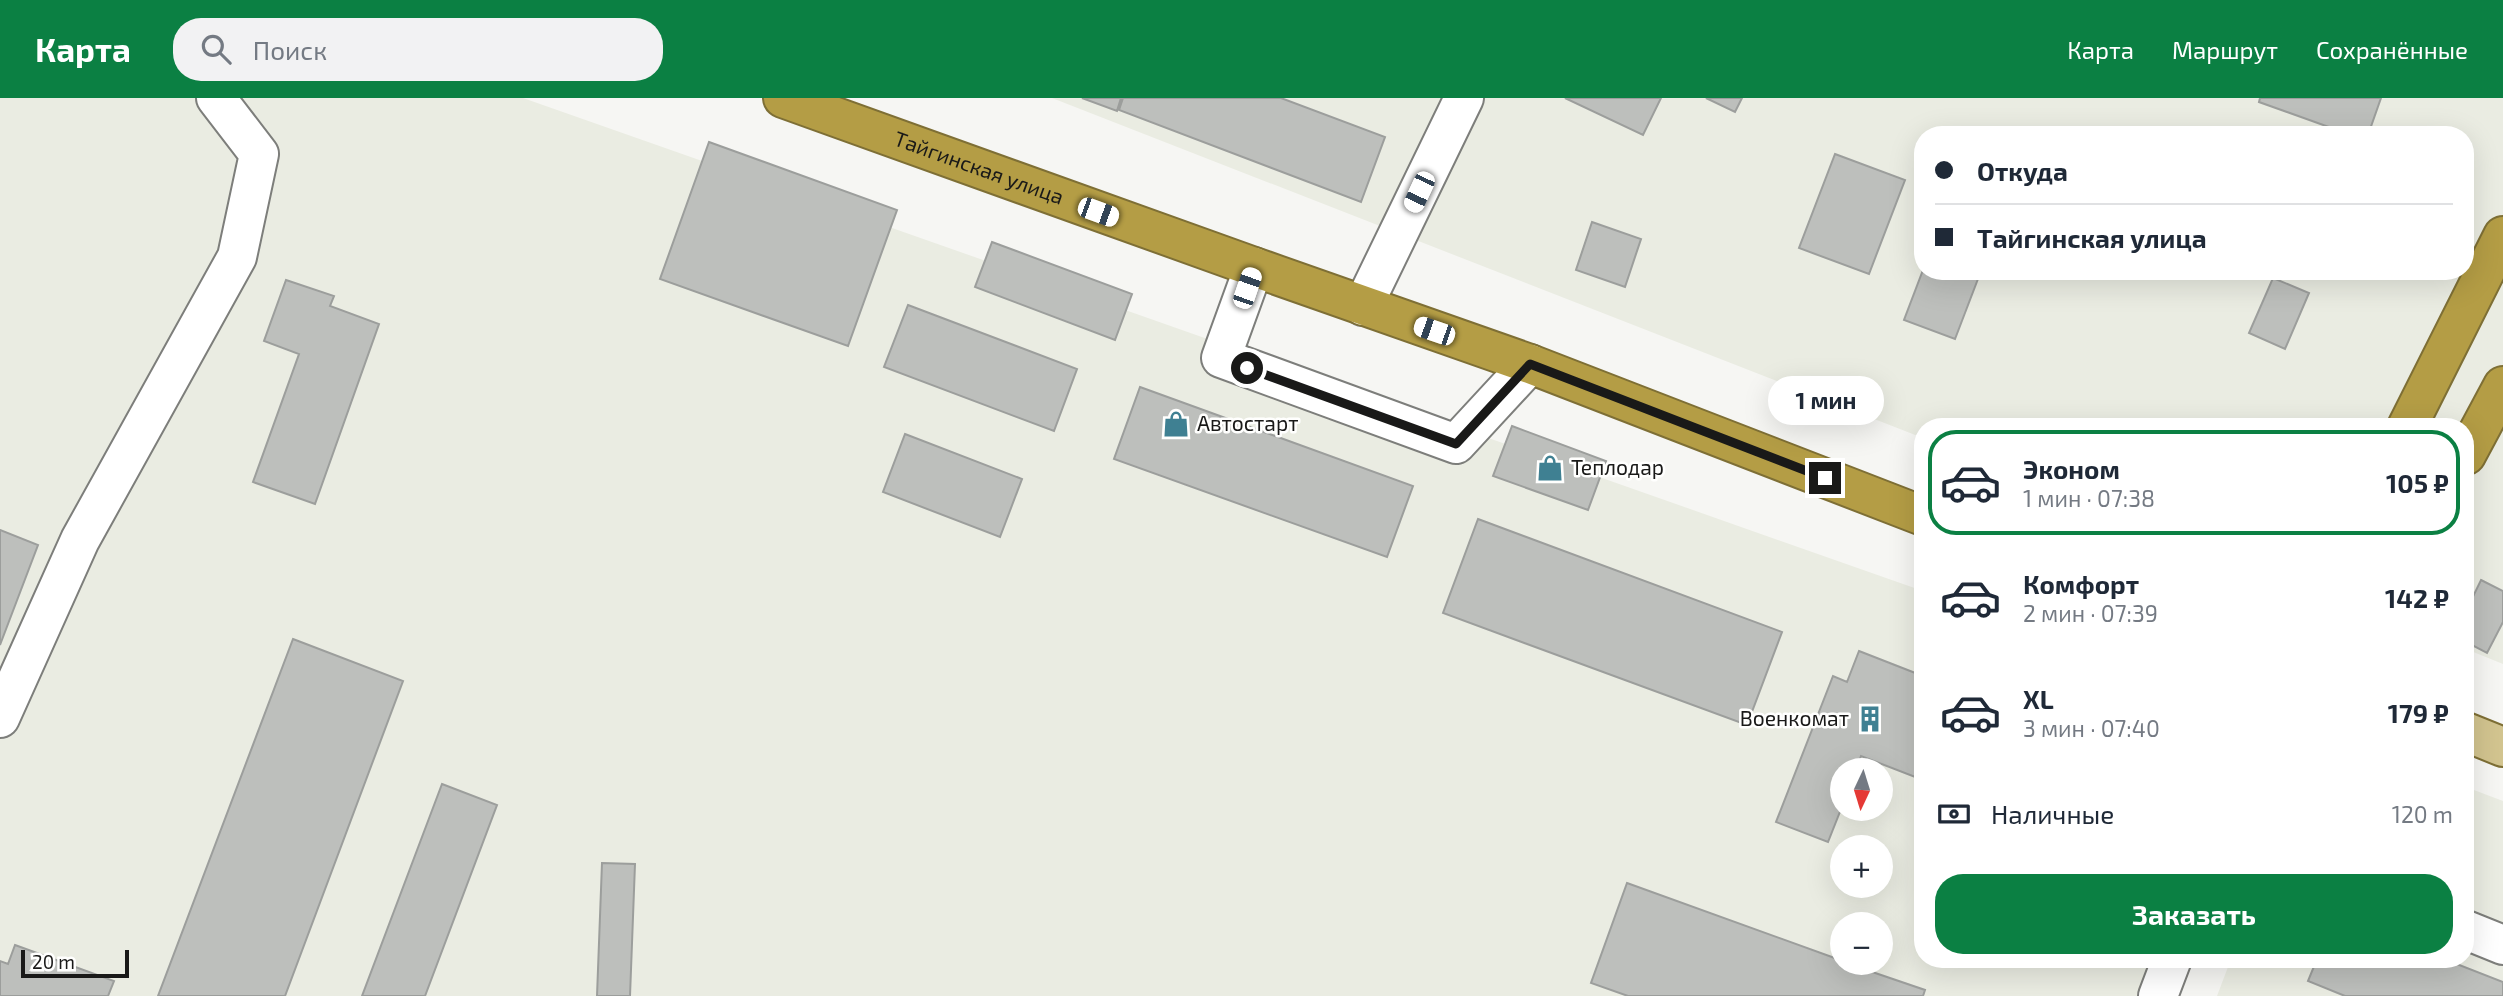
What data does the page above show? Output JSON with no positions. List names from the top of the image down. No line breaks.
{"streets":{"highway":["Тайгинская улица"]},"places":{"shop":["Автостарт","Теплодар"],"building":["Военкомат"]},"scale_bar":"20 m","north":"bottom","page":{"header":"Карта","search":"Поиск","nav":["Карта","Маршрут","Сохранённые"],"banner":["Откуда","Тайгинская улица"],"bubble":"1 мин","list":[{"name":"Эконом","note":"1 мин · 07:38","value":"105 ₽"},{"name":"Комфорт","note":"2 мин · 07:39","value":"142 ₽"},{"name":"XL","note":"3 мин · 07:40","value":"179 ₽"}],"map_buttons":["+","−"],"pay":["Наличные","120 m"],"buttons":"Заказать","scale":"20 m"}}
